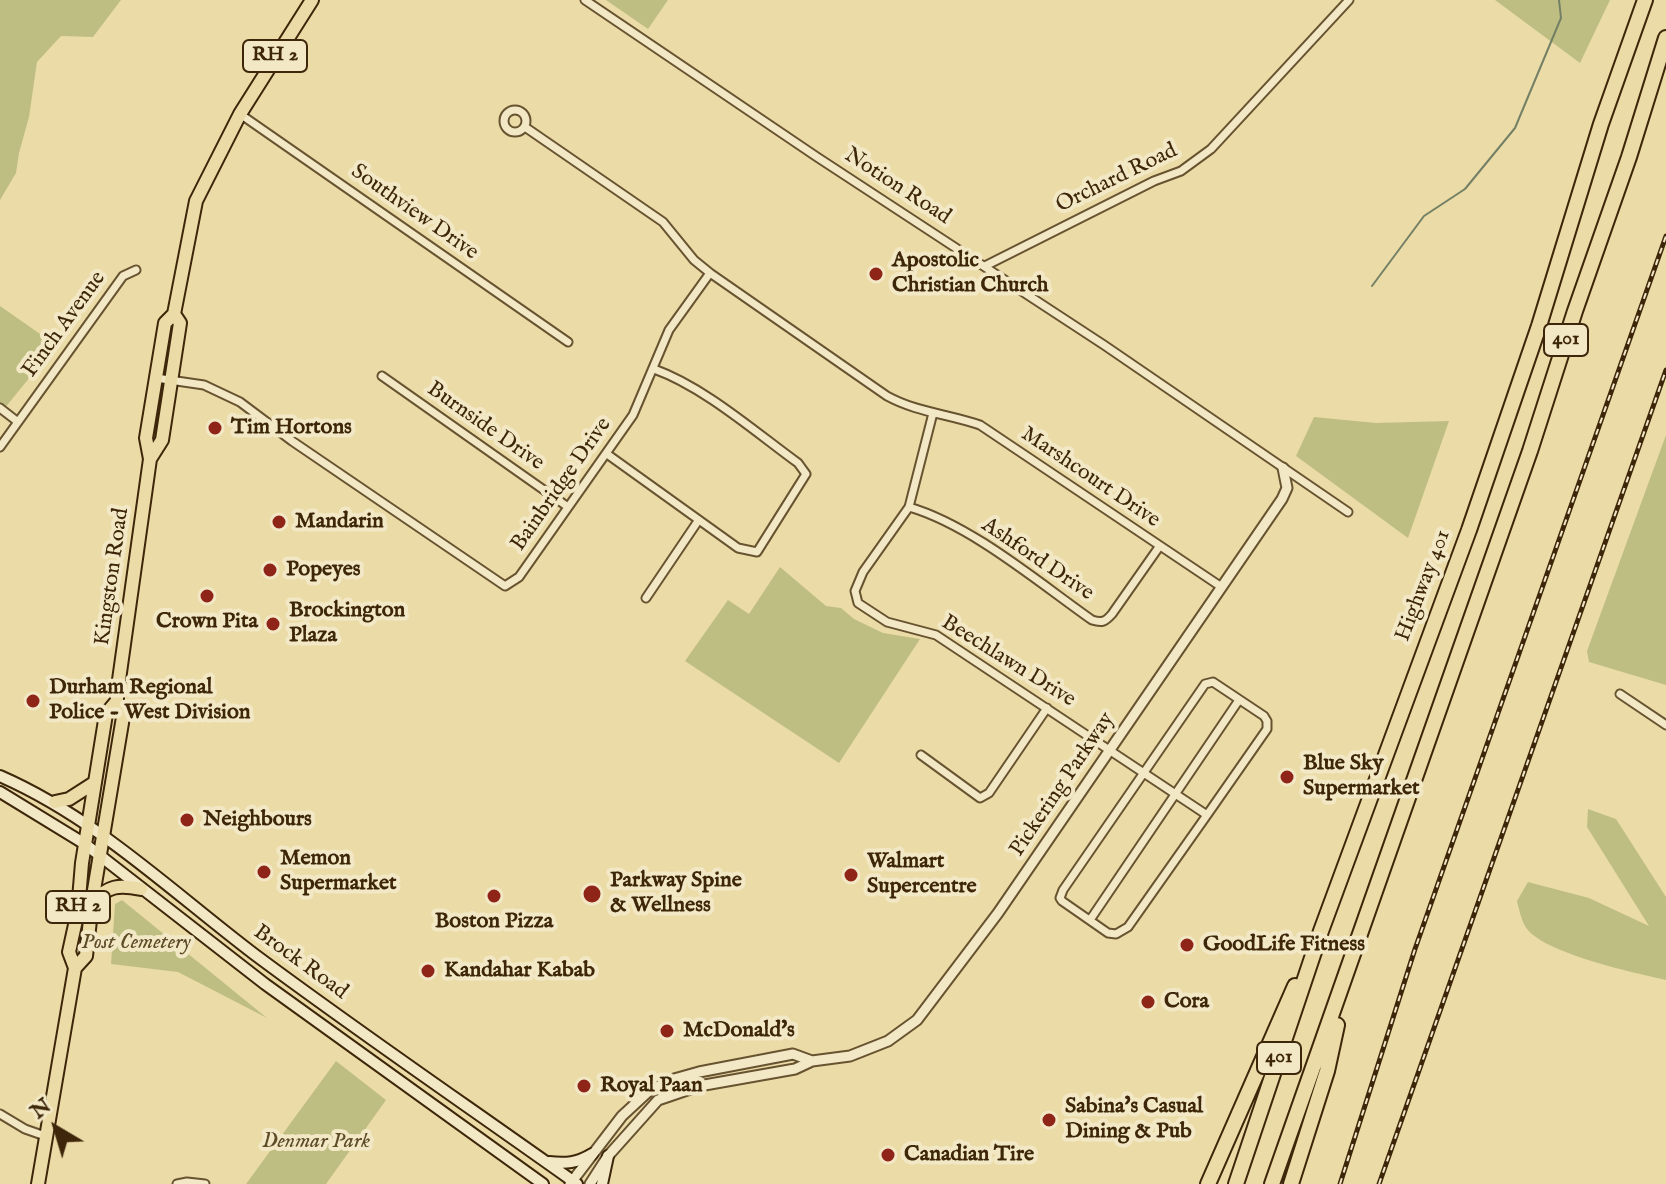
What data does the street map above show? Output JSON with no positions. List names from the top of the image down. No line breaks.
{"streets":{"highway":["401","Highway 401"],"main road":["RH 2","Kingston Road","Brock Road"],"street":["Orchard Road","Notion Road","Southview Drive","Finch Avenue","Burnside Drive","Marshcourt Drive","Bainbridge Drive","Ashford Drive","Beechlawn Drive","Pickering Parkway"]},"crossings":[["Orchard Road","Notion Road"],["Notion Road","Pickering Parkway"],["Southview Drive","Kingston Road"],["Burnside Drive","Bainbridge Drive"],["Marshcourt Drive","Ashford Drive"],["Marshcourt Drive","Beechlawn Drive"],["Marshcourt Drive","Pickering Parkway"],["Bainbridge Drive","Kingston Road"],["Ashford Drive","Beechlawn Drive"],["Kingston Road","Brock Road"],["Beechlawn Drive","Pickering Parkway"],["Pickering Parkway","Brock Road"]],"parks":["Post Cemetery","Denmar Park"],"places":["Apostolic Christian Church","Tim Hortons","Mandarin","Popeyes","Crown Pita","Brockington Plaza","Durham Regional Police - West Division","Blue Sky Supermarket","Neighbours","Memon Supermarket","Walmart Supercentre","Parkway Spine & Wellness","Boston Pizza","GoodLife Fitness","Kandahar Kabab","Cora","McDonald's","Royal Paan","Sabina's Casual Dining & Pub","Canadian Tire"],"north":"top left"}
